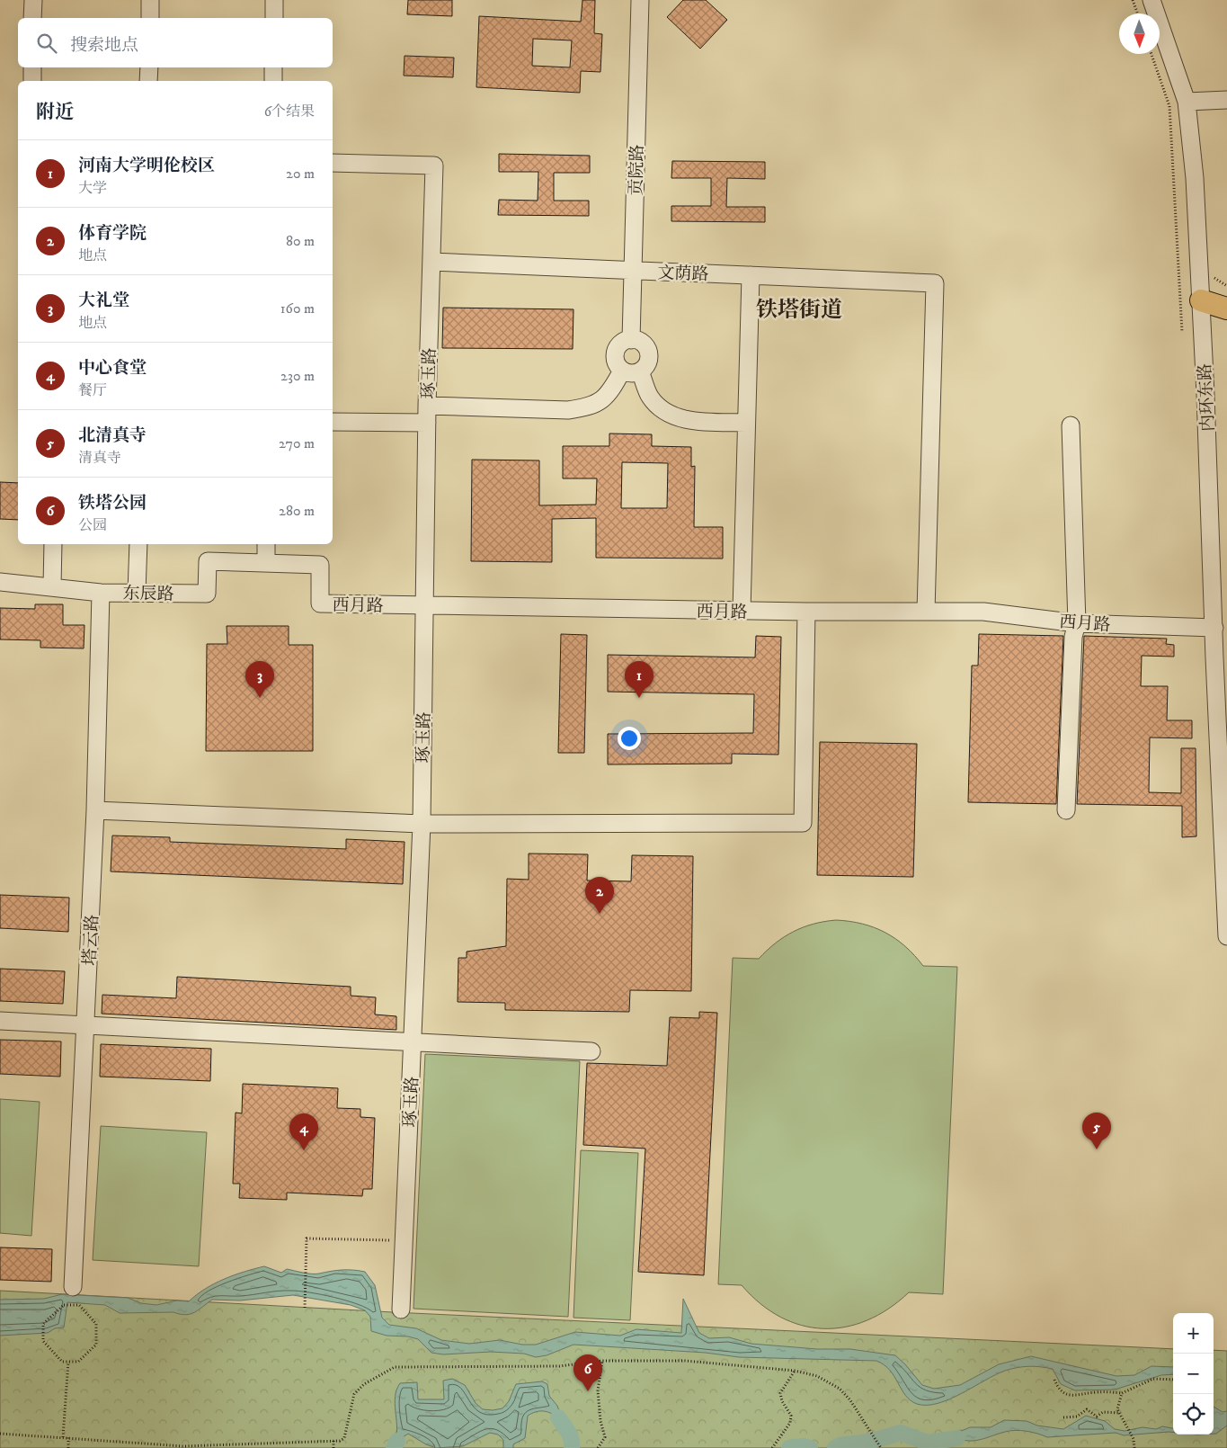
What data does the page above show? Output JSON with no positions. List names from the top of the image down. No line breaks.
{"streets":{"street":["贡院路","文荫路","琢玉路","内环东路","东辰路","西月路","塔云路"]},"crossings":[["贡院路","文荫路"],["文荫路","琢玉路"],["文荫路","西月路"],["琢玉路","西月路"],["内环东路","西月路"],["东辰路","西月路"],["东辰路","塔云路"]],"districts":["铁塔街道"],"north":"bottom","page":{"search":"搜索地点","heading":["附近","6个结果"],"list":[{"mark":"1","name":"河南大学明伦校区","note":"大学","value":"20 m"},{"mark":"2","name":"体育学院","note":"地点","value":"80 m"},{"mark":"3","name":"大礼堂","note":"地点","value":"160 m"},{"mark":"4","name":"中心食堂","note":"餐厅","value":"230 m"},{"mark":"5","name":"北清真寺","note":"清真寺","value":"270 m"},{"mark":"6","name":"铁塔公园","note":"公园","value":"280 m"}],"pins":["1","3","2","5","4","6"],"map_buttons":["+","−"]}}
